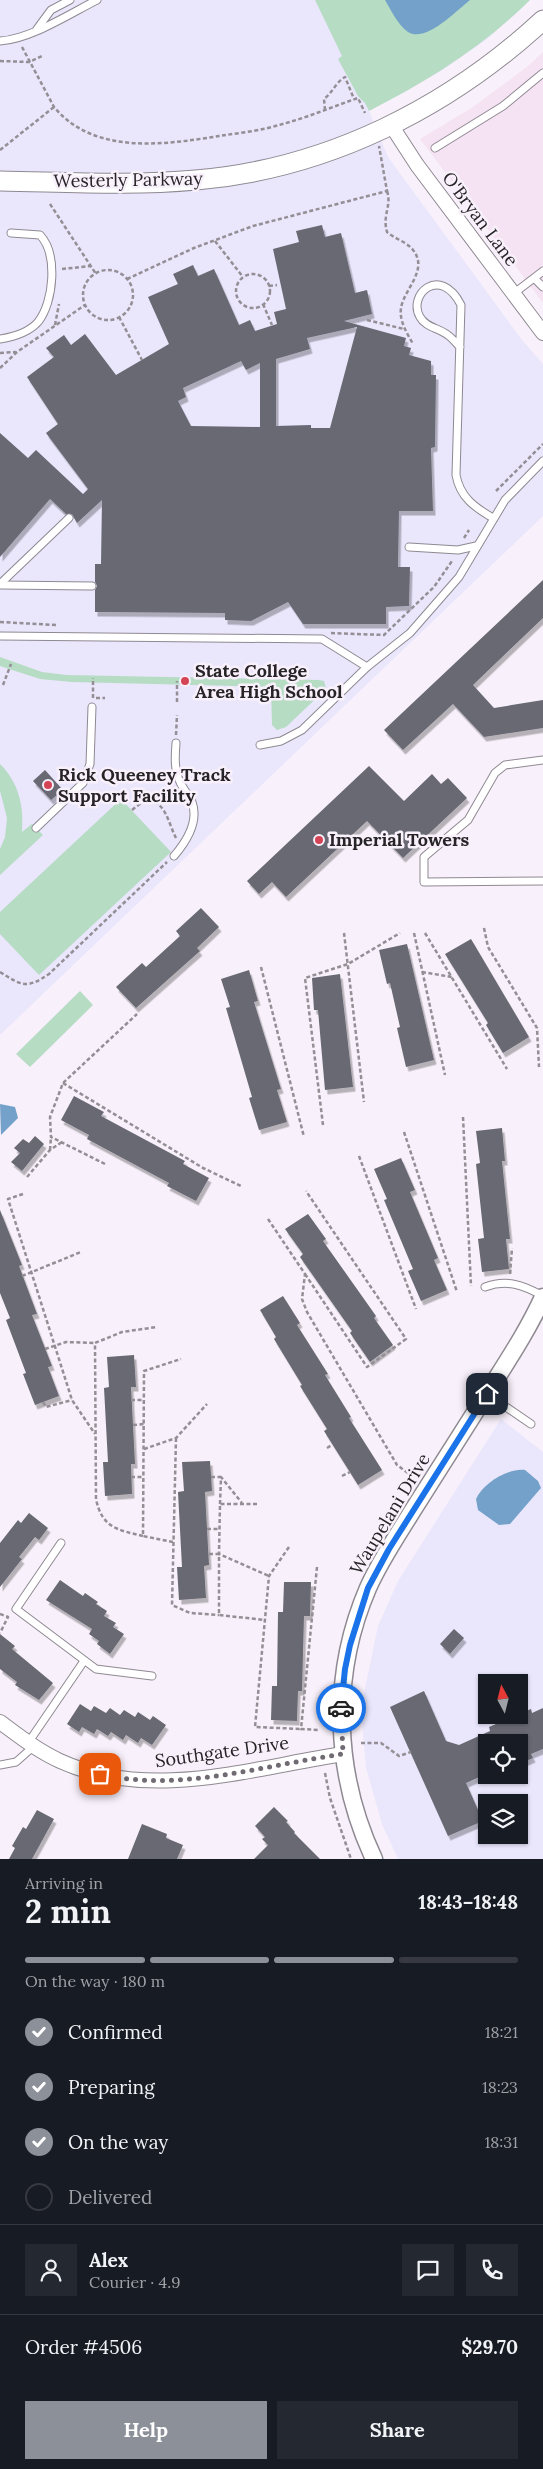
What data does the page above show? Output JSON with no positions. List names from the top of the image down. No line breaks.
{"streets":{"main road":["Westerly Parkway"],"street":["O'Bryan Lane","Waupelani Drive","Southgate Drive"]},"crossings":[["Westerly Parkway","O'Bryan Lane"],["Waupelani Drive","Southgate Drive"]],"places":["State College Area High School","Rick Queeney Track Support Facility","Imperial Towers"],"north":"top","page":{"heading":["2 min","Arriving in","18:43–18:48"],"panel":["Alex","Courier · 4.9","Order #4506","$29.70"],"bar":"On the way · 180 m","list":[["Confirmed","18:21"],["Preparing","18:23"],["On the way","18:31"],"Delivered"],"buttons":["Help","Share"]}}
